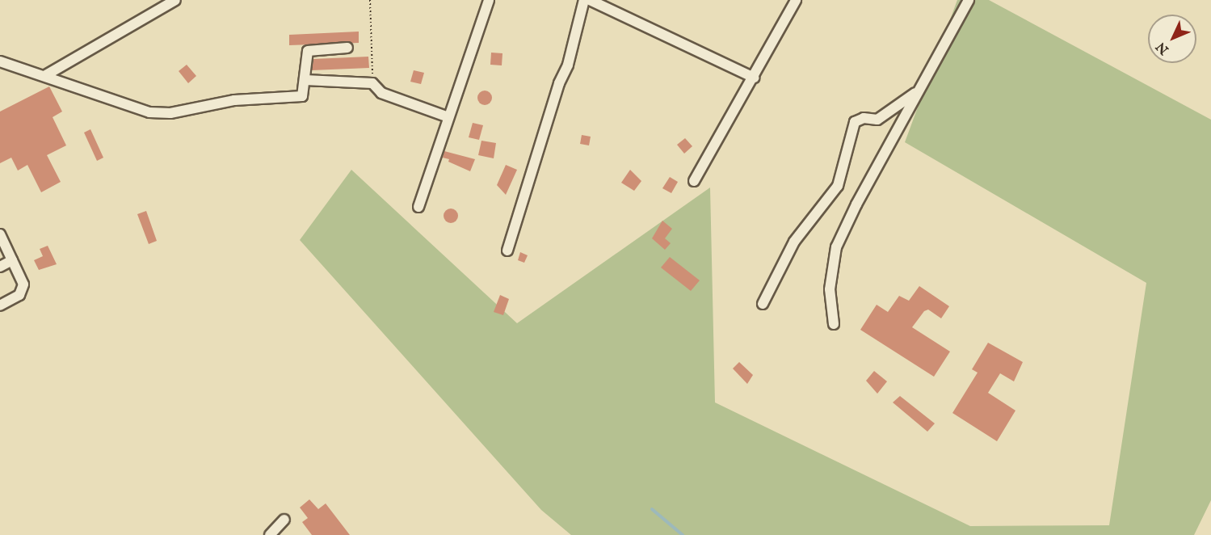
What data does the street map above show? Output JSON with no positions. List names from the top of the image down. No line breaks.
{"north":"bottom left"}
